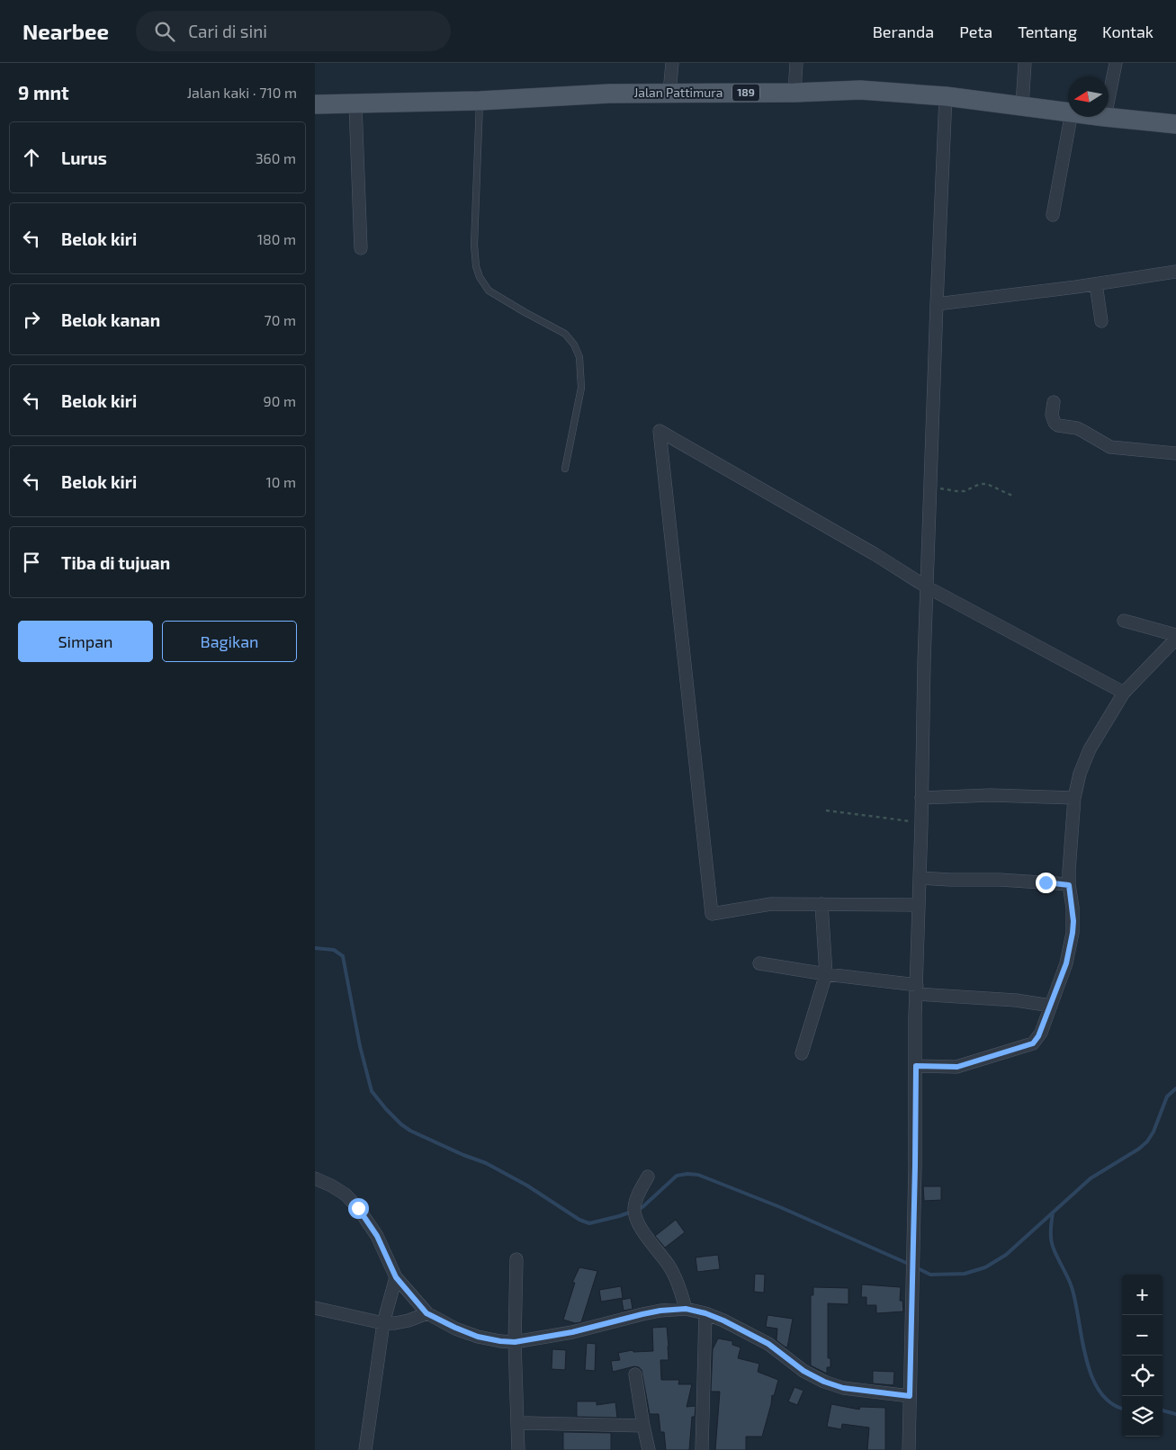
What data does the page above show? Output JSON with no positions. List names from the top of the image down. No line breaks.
{"streets":{"main road":["Jalan Pattimura","189"]},"north":"left","page":{"header":"Nearbee","search":"Cari di sini","nav":["Beranda","Peta","Tentang","Kontak"],"heading":["9 mnt","Jalan kaki · 710 m"],"list":[["Lurus","360 m"],["Belok kiri","180 m"],["Belok kanan","70 m"],["Belok kiri","90 m"],["Belok kiri","10 m"],"Tiba di tujuan"],"buttons":["Simpan","Bagikan"],"map_buttons":["+","−"]}}
